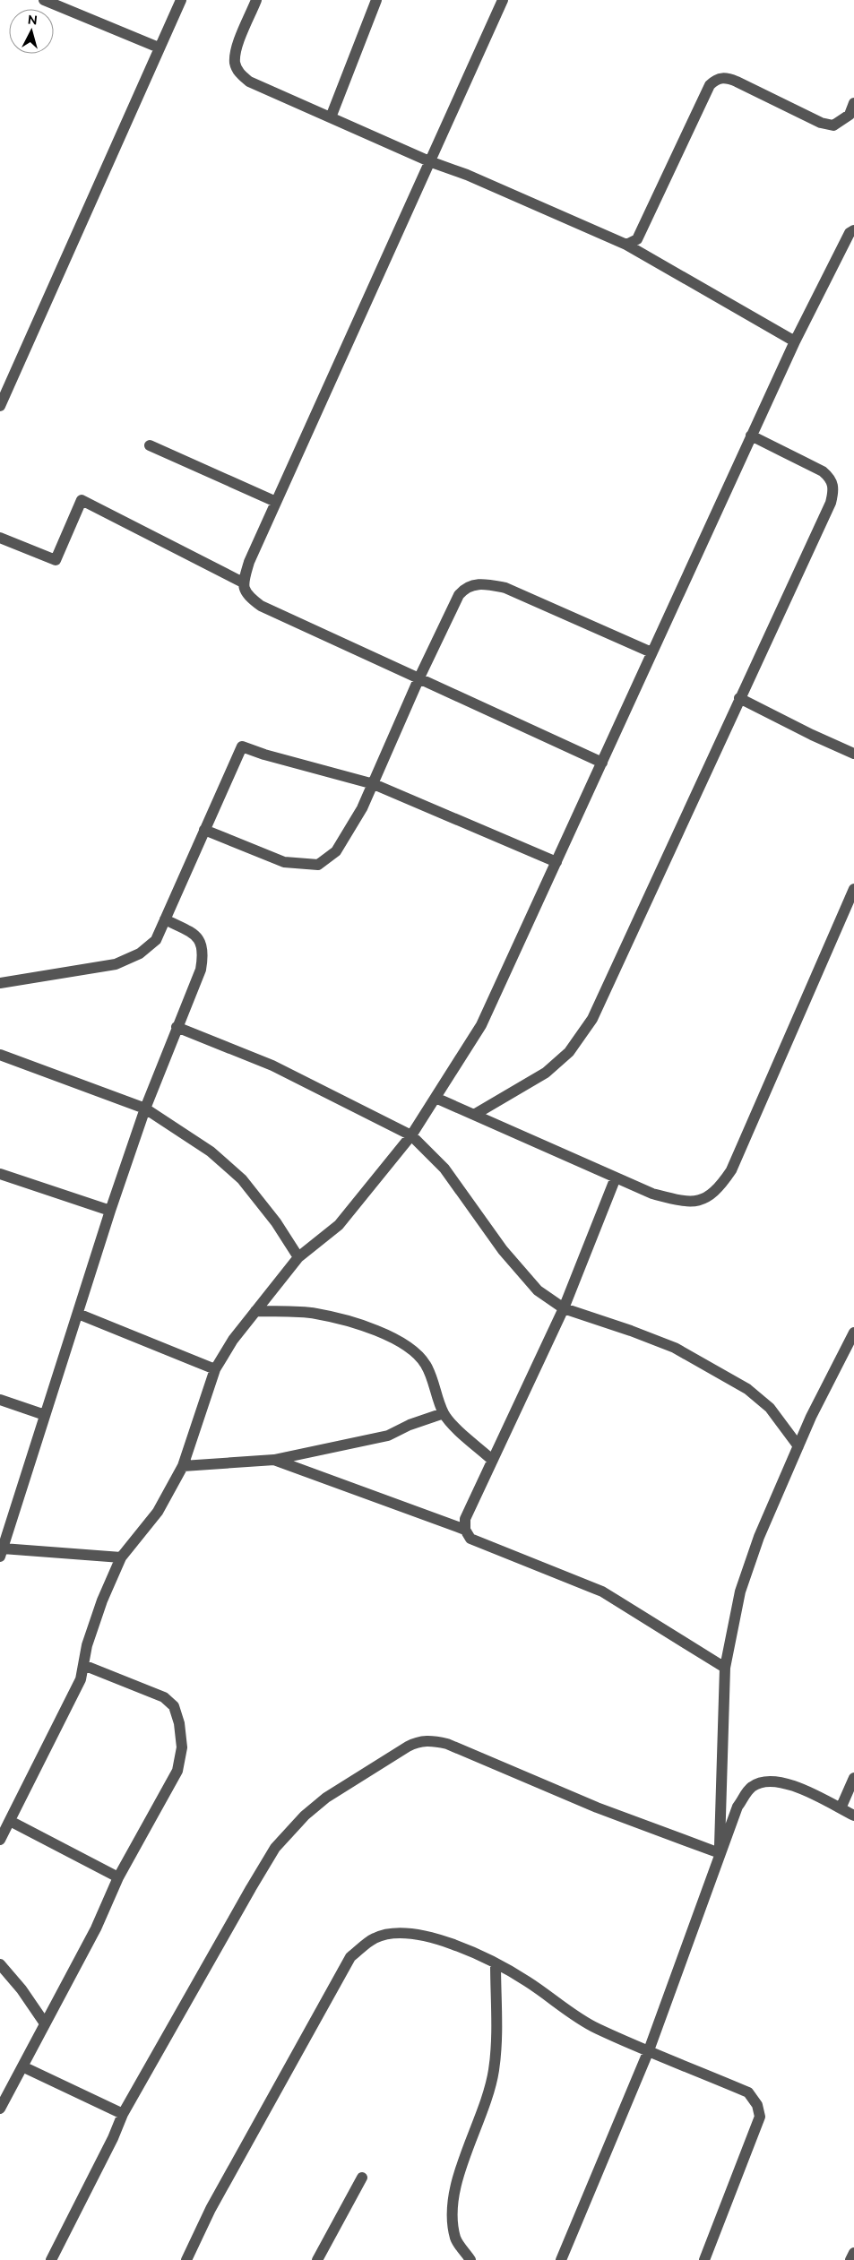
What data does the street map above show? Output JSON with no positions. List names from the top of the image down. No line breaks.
{"north":"top"}
